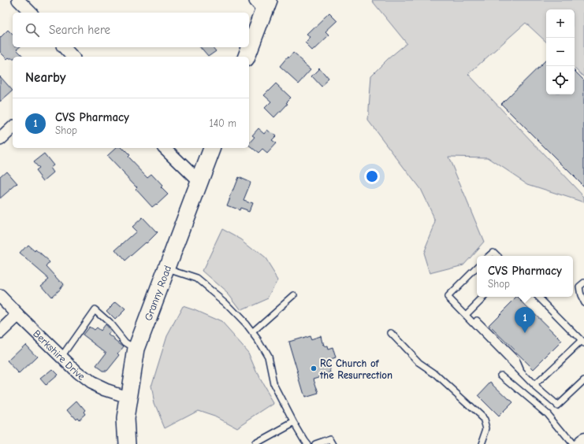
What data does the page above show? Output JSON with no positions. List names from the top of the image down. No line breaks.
{"streets":{"street":["Granny Road","Berkshire Drive"]},"crossings":[["Granny Road","Berkshire Drive"]],"places":["RC Church of the Resurrection"],"page":{"map_buttons":["+","−"],"search":"Search here","heading":"Nearby","list":[{"mark":"1","name":"CVS Pharmacy","note":"Shop","value":"140 m"}],"popup":["CVS Pharmacy","Shop"],"pins":"1"}}
